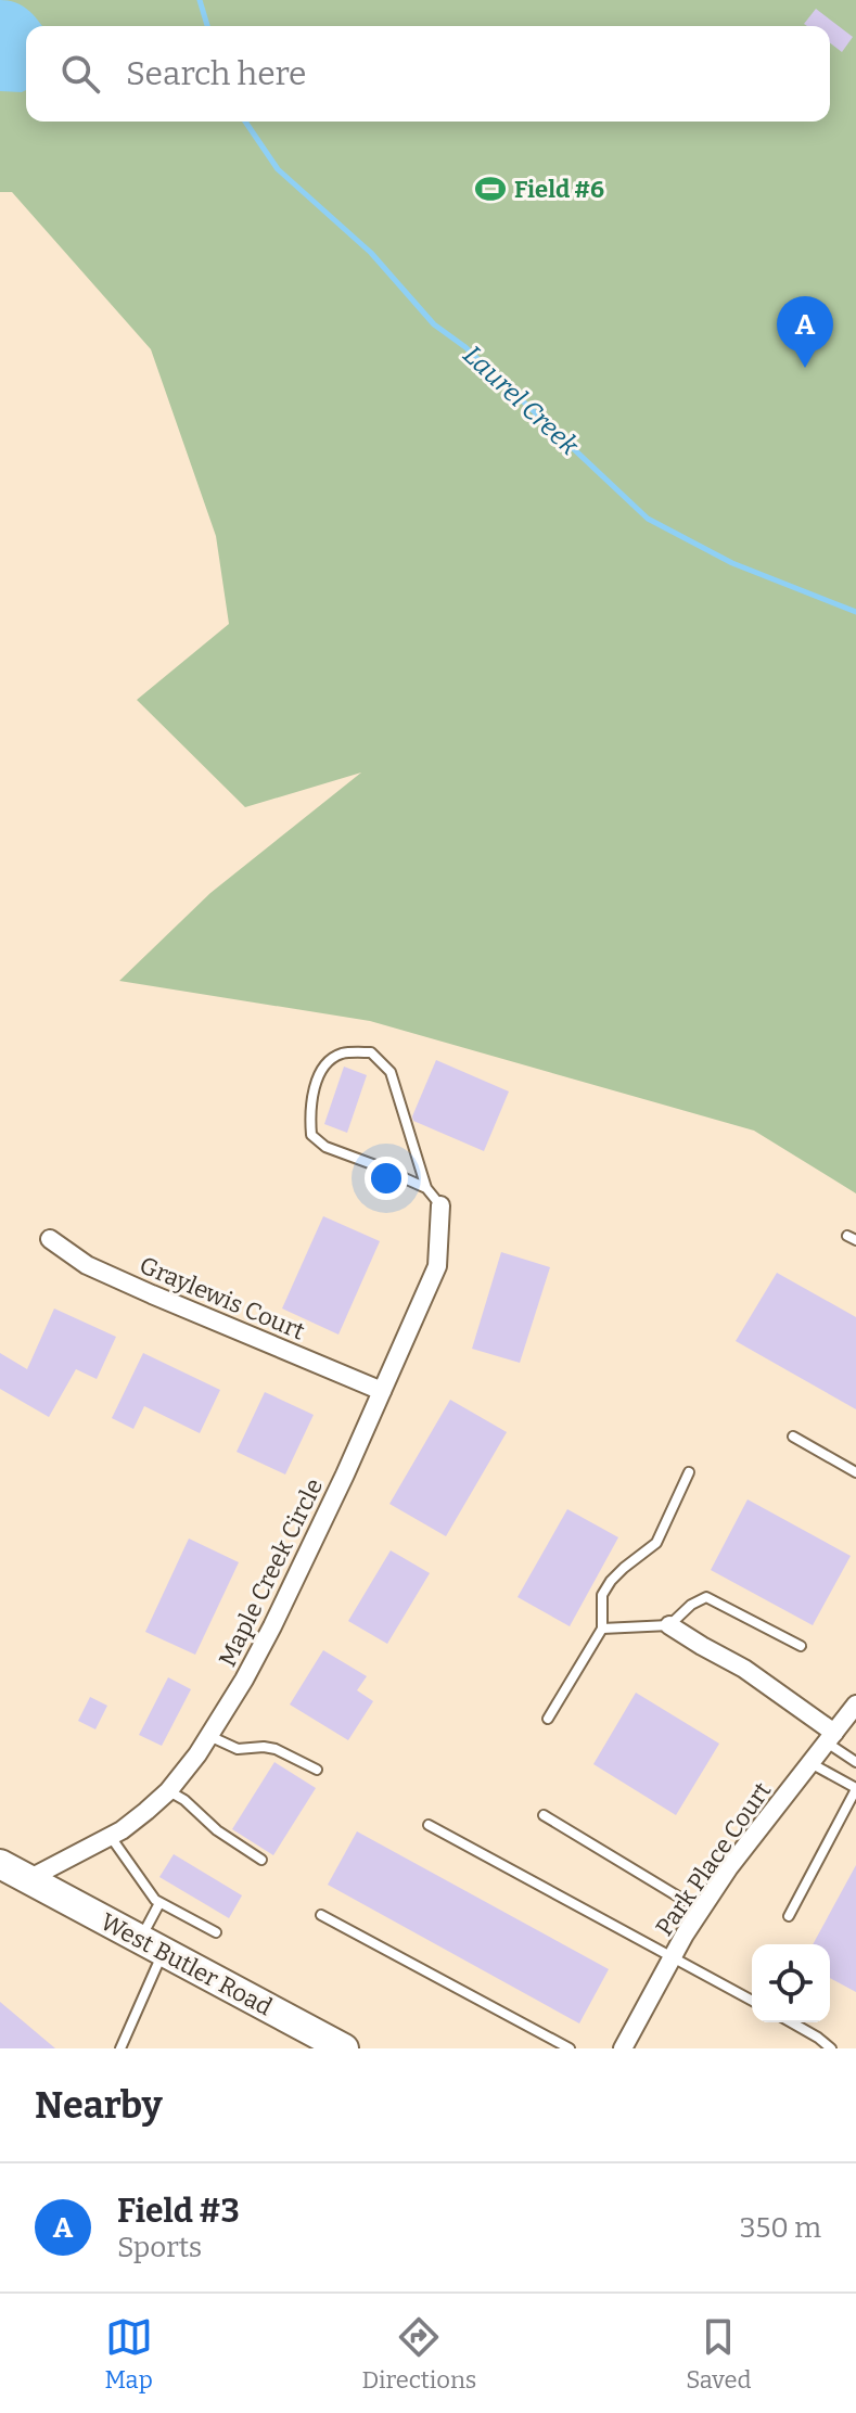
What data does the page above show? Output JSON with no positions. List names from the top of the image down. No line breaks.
{"streets":{"main road":["West Butler Road"],"street":["Graylewis Court","Maple Creek Circle","Park Place Court"]},"crossings":[["Graylewis Court","Maple Creek Circle"],["Maple Creek Circle","West Butler Road"]],"water":["Laurel Creek"],"places":{"sports":["Field #6"]},"page":{"search":"Search here","pins":"A","heading":"Nearby","list":[{"mark":"A","name":"Field #3","note":"Sports","value":"350 m"}],"nav":["Map","Directions","Saved"]}}
